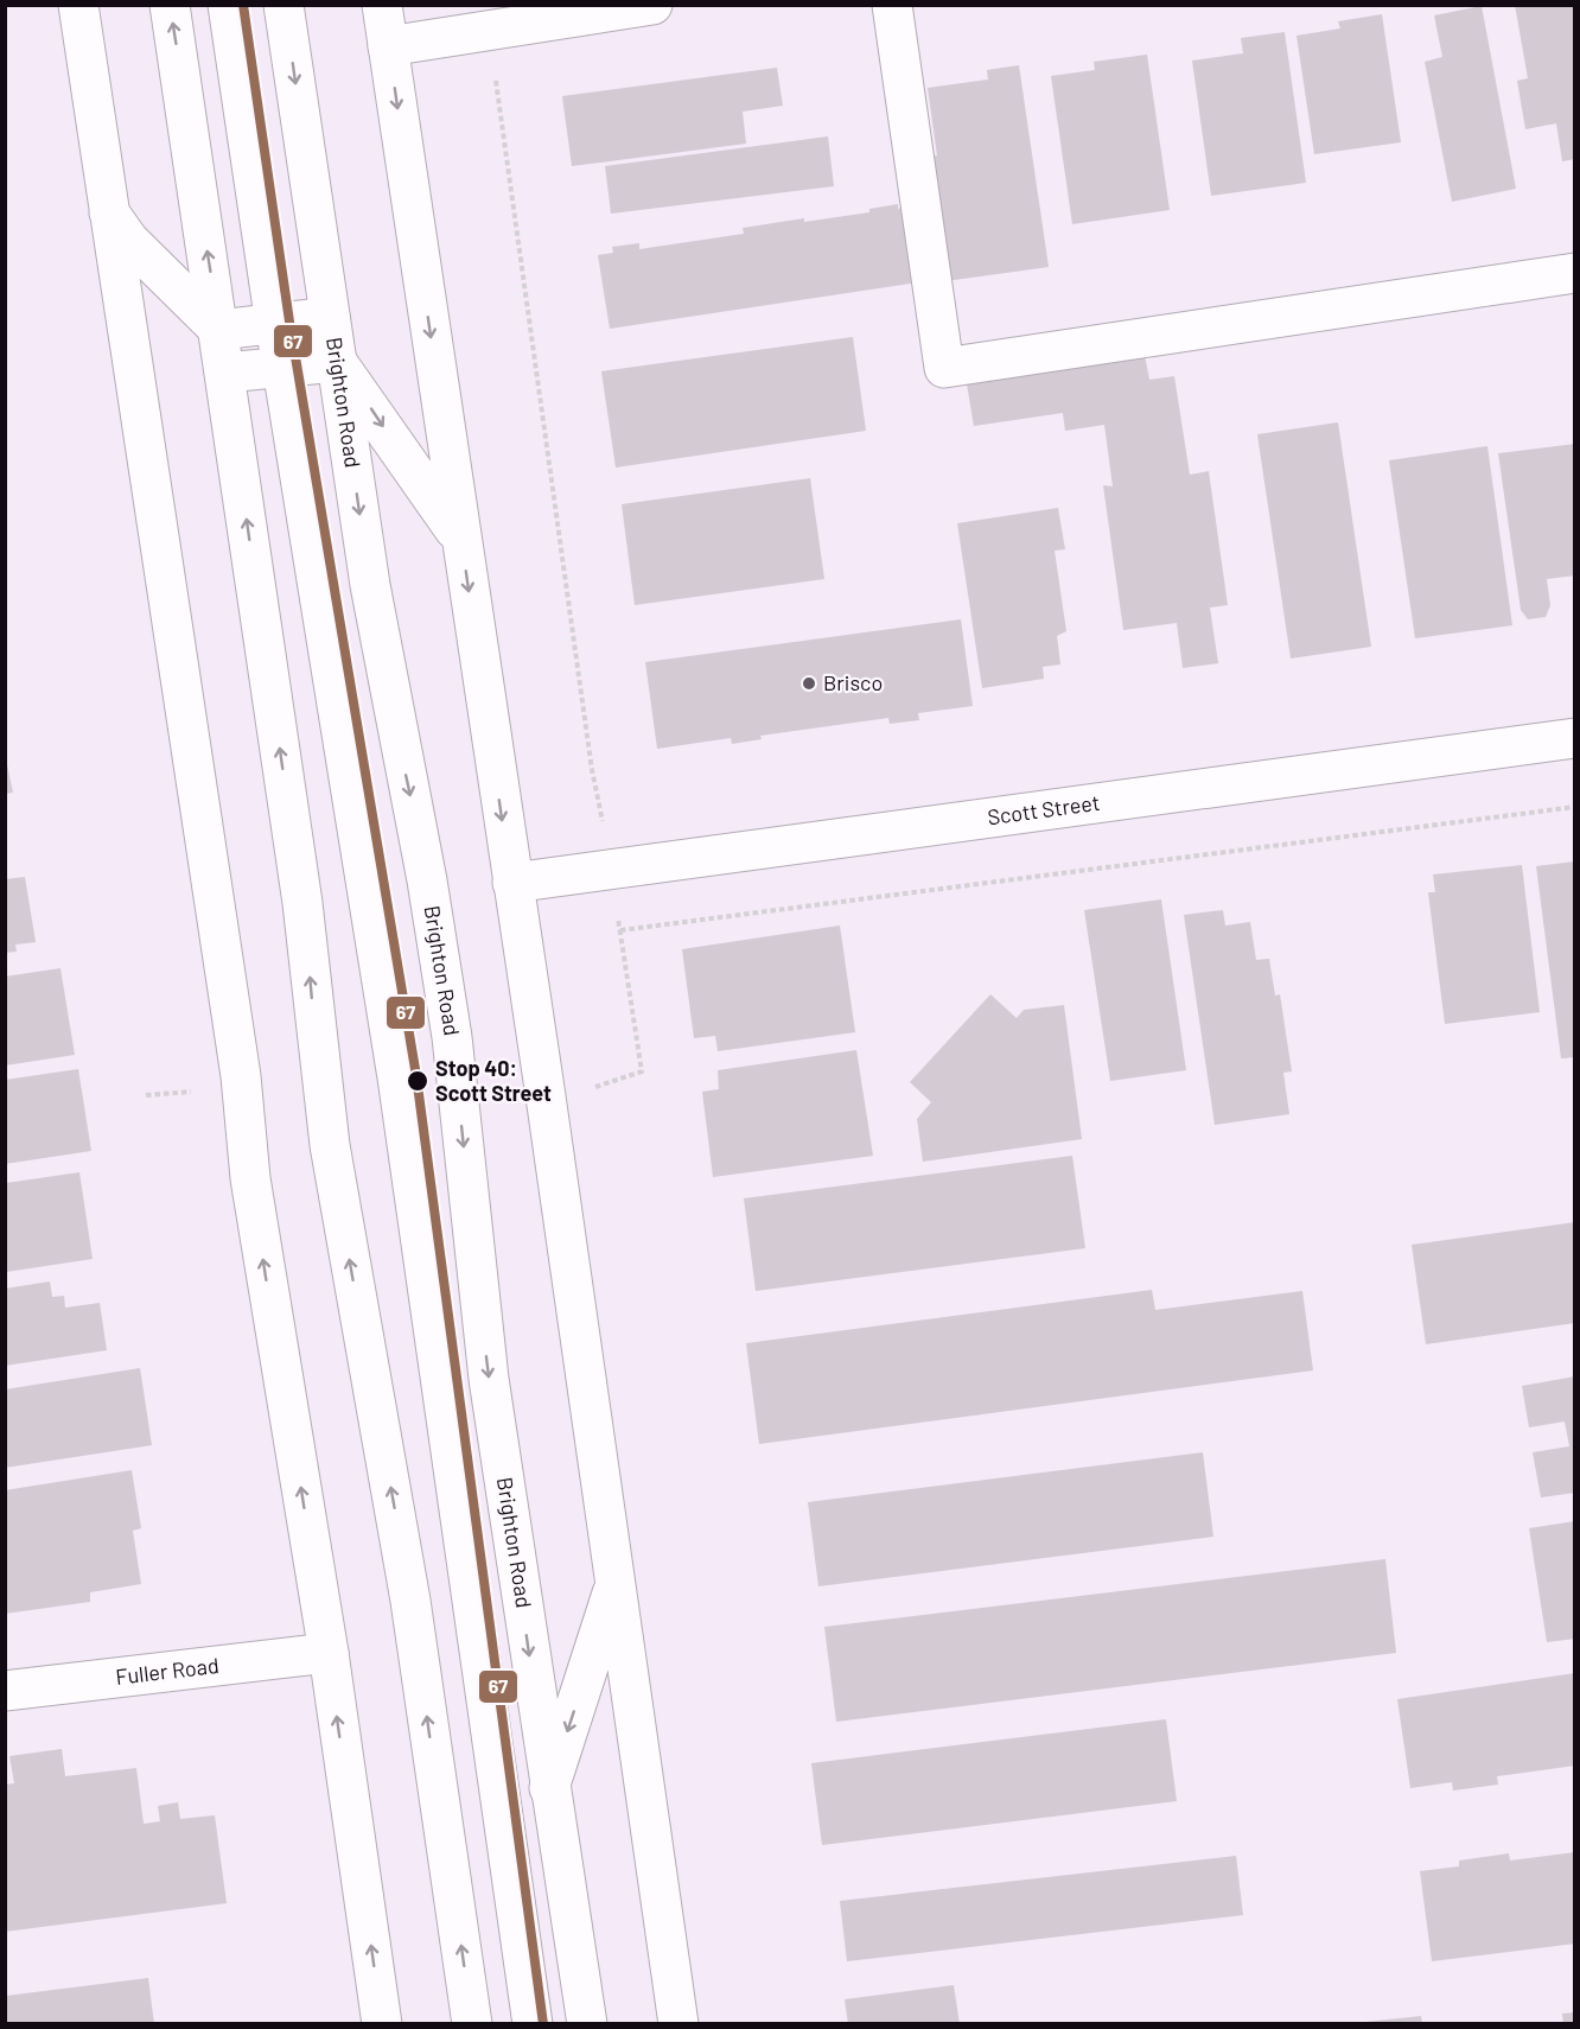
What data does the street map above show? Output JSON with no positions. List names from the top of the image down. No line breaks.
{"streets":{"main road":["Brighton Road","Scott Street","Fuller Road"]},"places":["Brisco","Stop 40: Scott Street"],"lines":["transit line 67"]}
